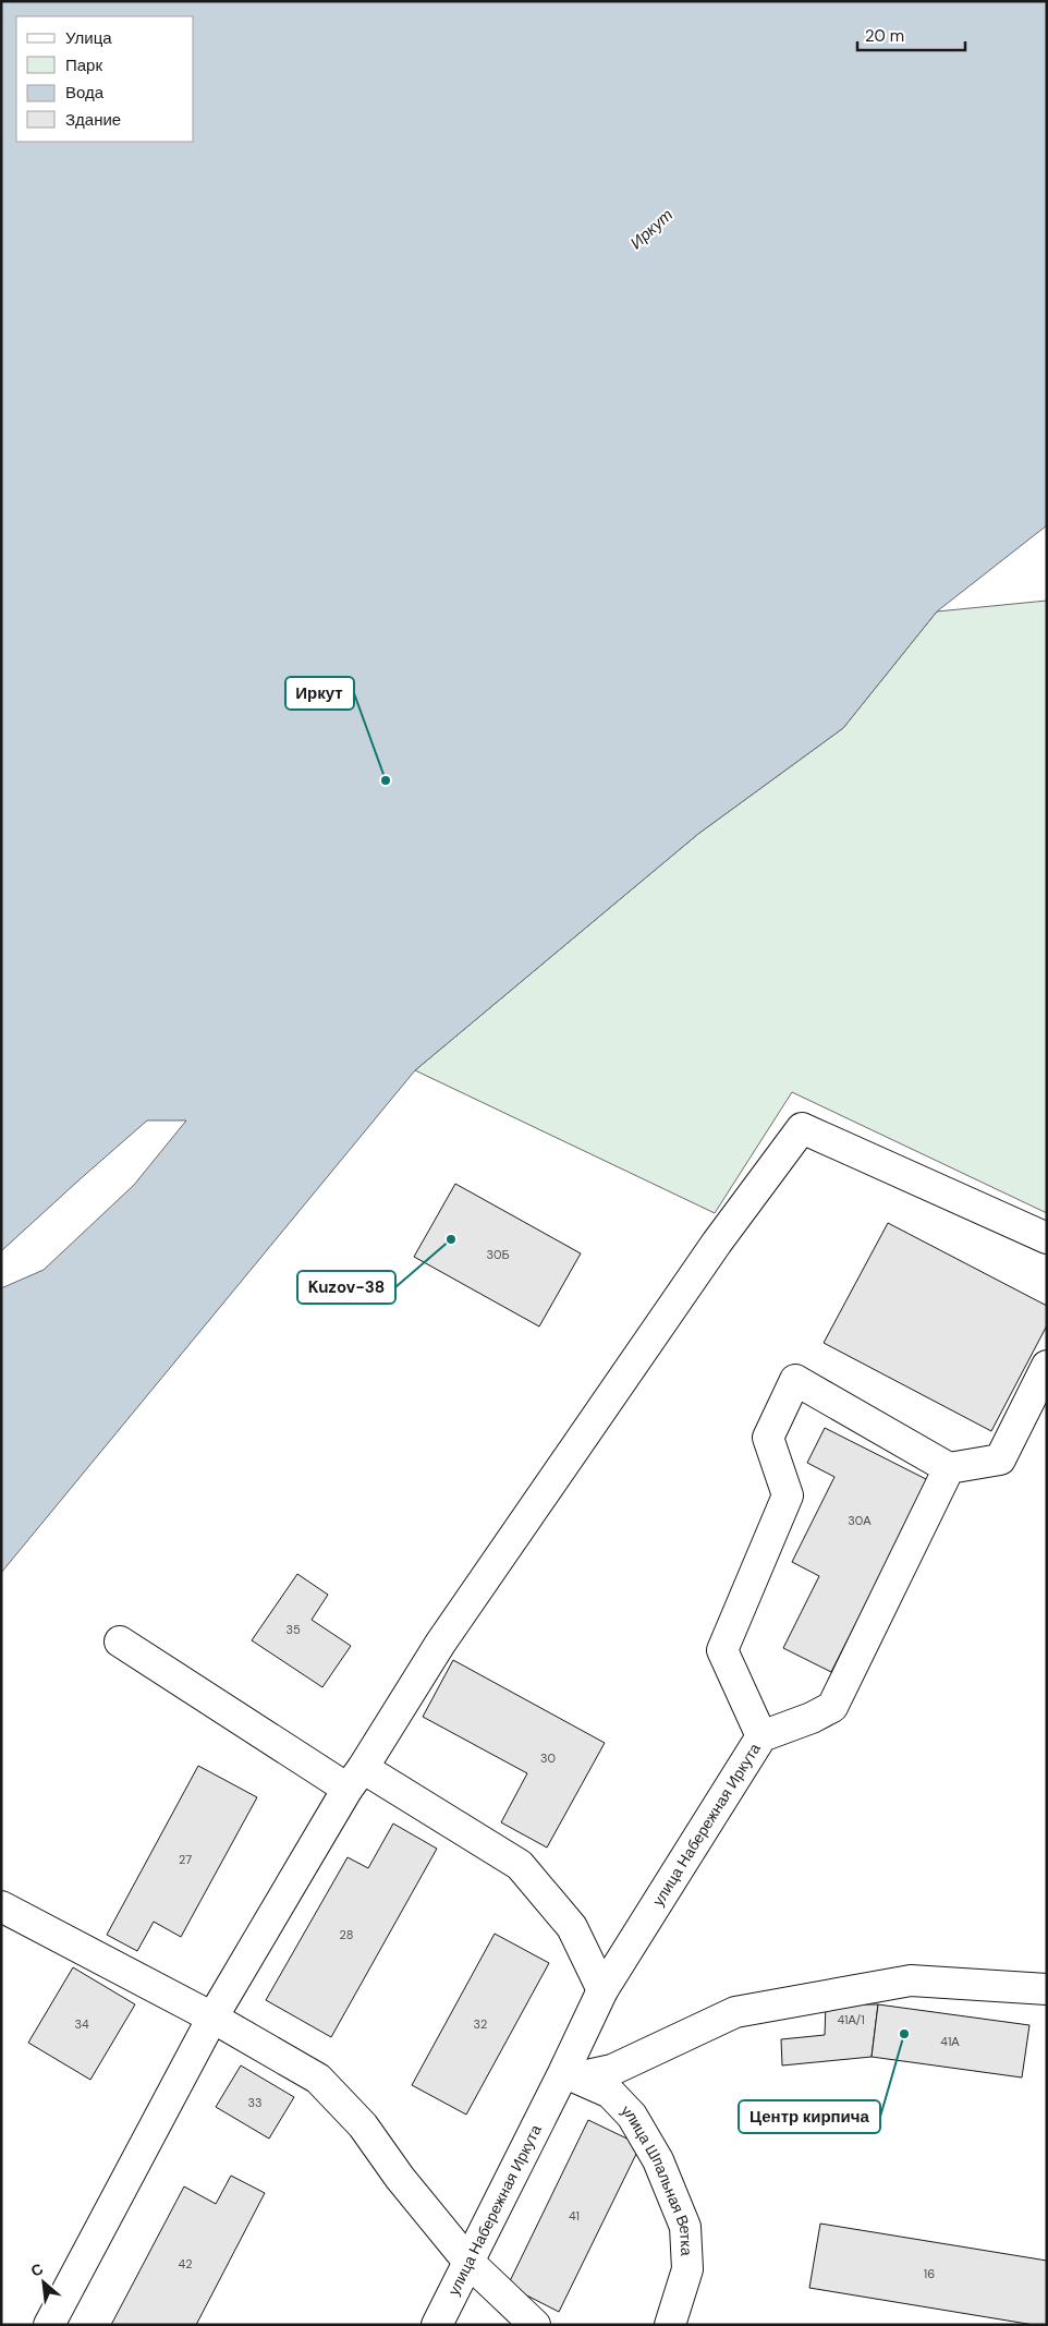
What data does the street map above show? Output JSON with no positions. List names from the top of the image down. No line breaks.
{"streets":{"street":["улица Набережная Иркута","улица Шпальная Ветка"]},"crossings":[["улица Набережная Иркута","улица Шпальная Ветка"]],"water":["Иркут"],"places":["Иркут","Kuzov-38","Центр кирпича"],"house_numbers":["30Б","30А","35","30","27","28","41А/1","34","32","41А","33","41","42","16"],"legend":["Улица","Парк","Вода","Здание"],"scale_bar":"20 m","north":"top left"}
